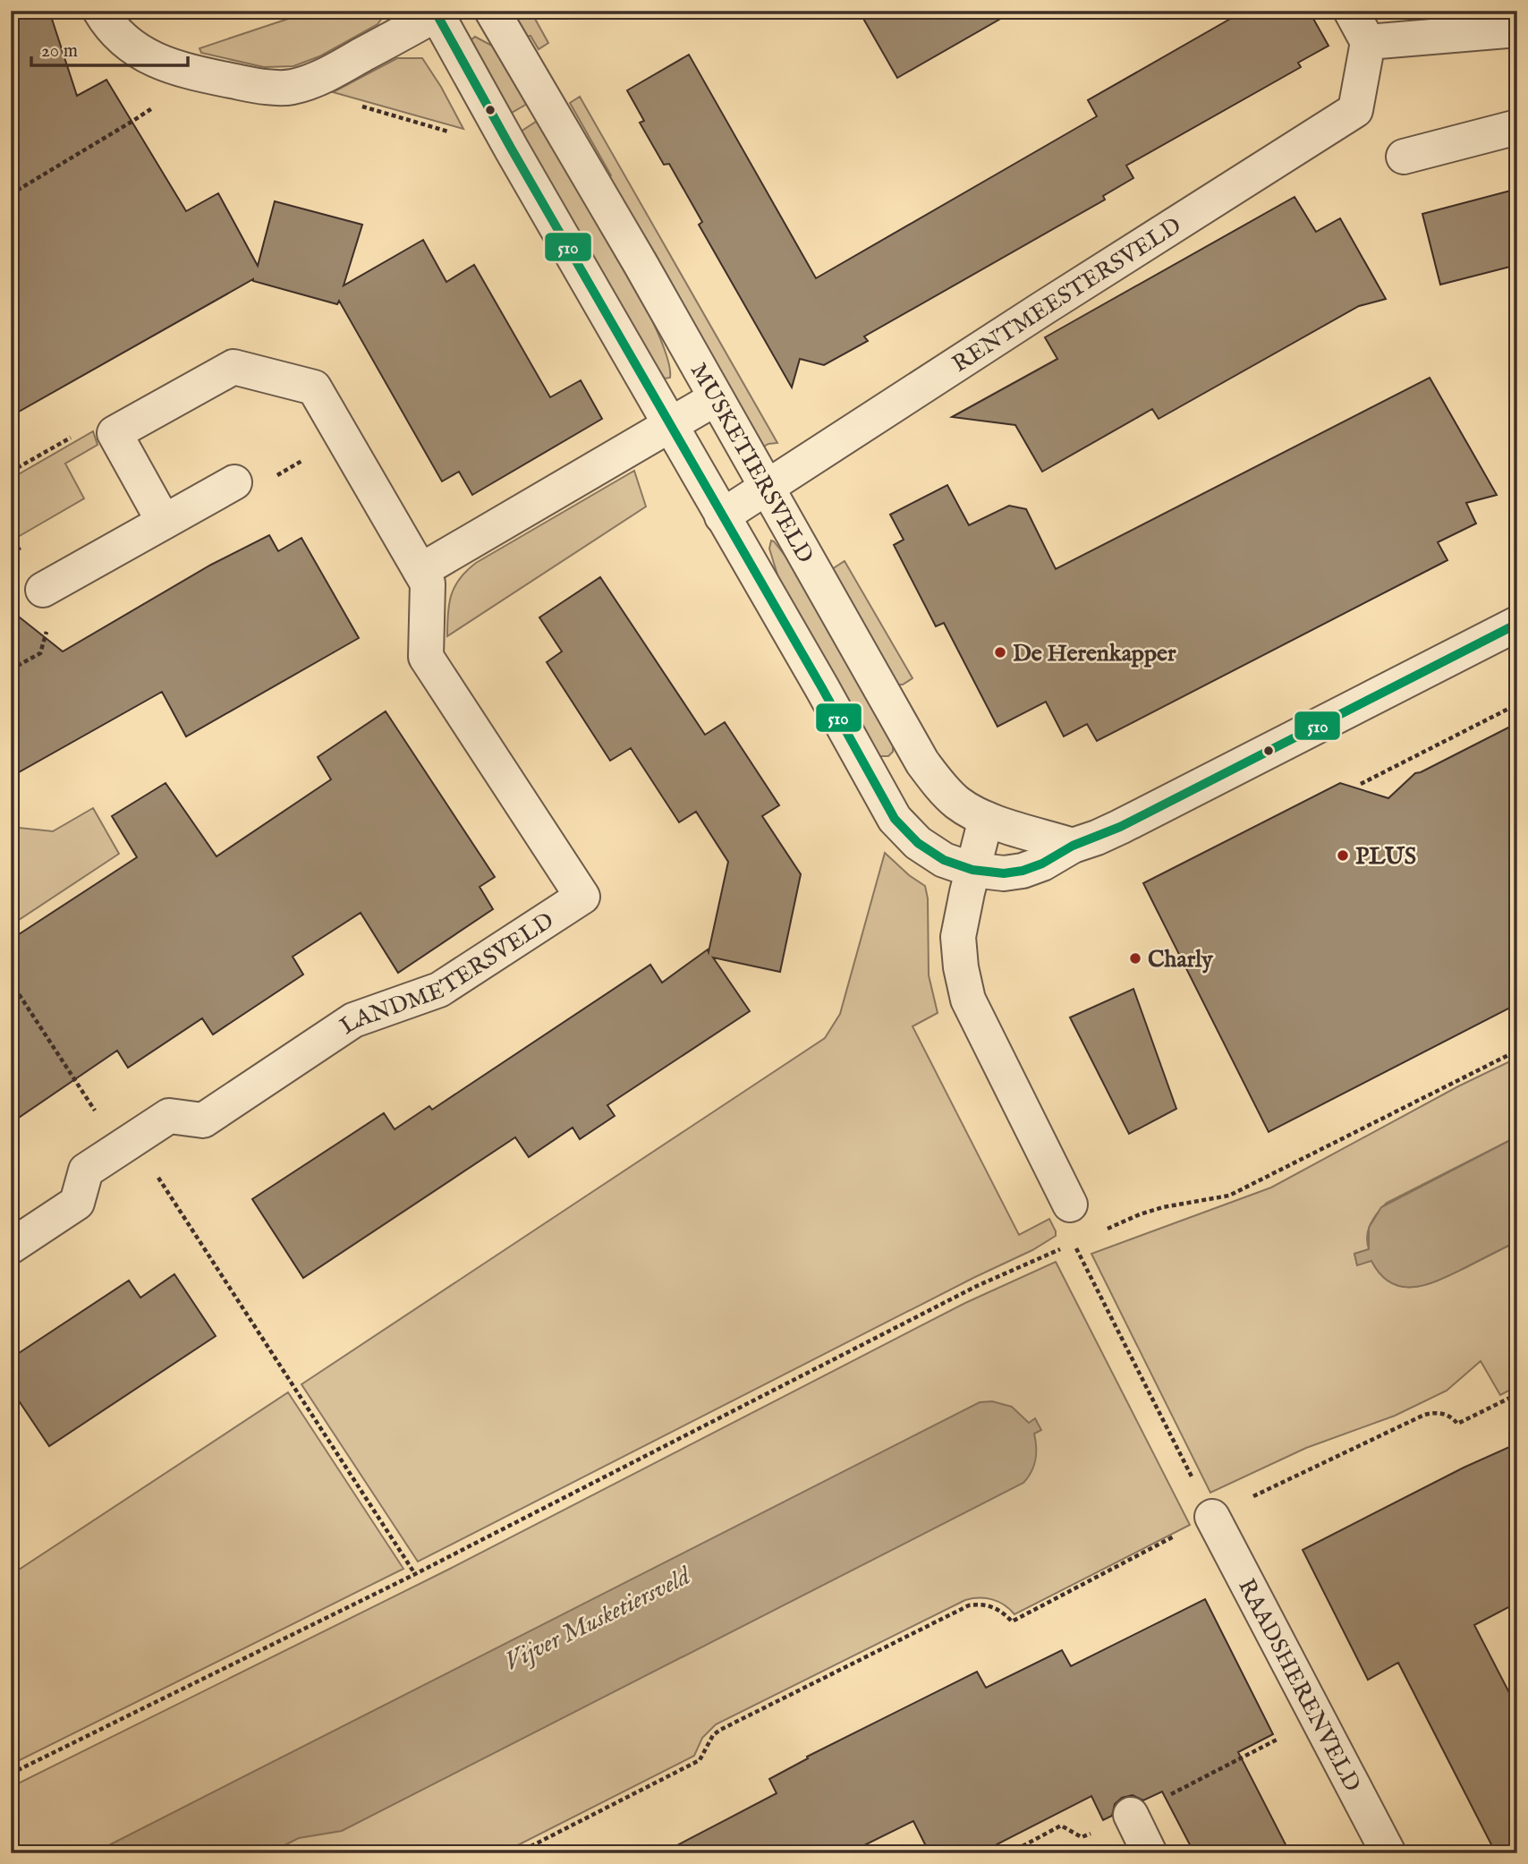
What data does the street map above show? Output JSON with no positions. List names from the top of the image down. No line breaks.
{"streets":{"street":["RENTMEESTERSVELD","MUSKETIERSVELD","LANDMETERSVELD","RAADSHERENVELD"]},"crossings":[["RENTMEESTERSVELD","MUSKETIERSVELD"]],"water":["Vijver Musketiersveld"],"places":["De Herenkapper","PLUS","Charly"],"lines":["transit line 510"],"scale_bar":"20 m"}
